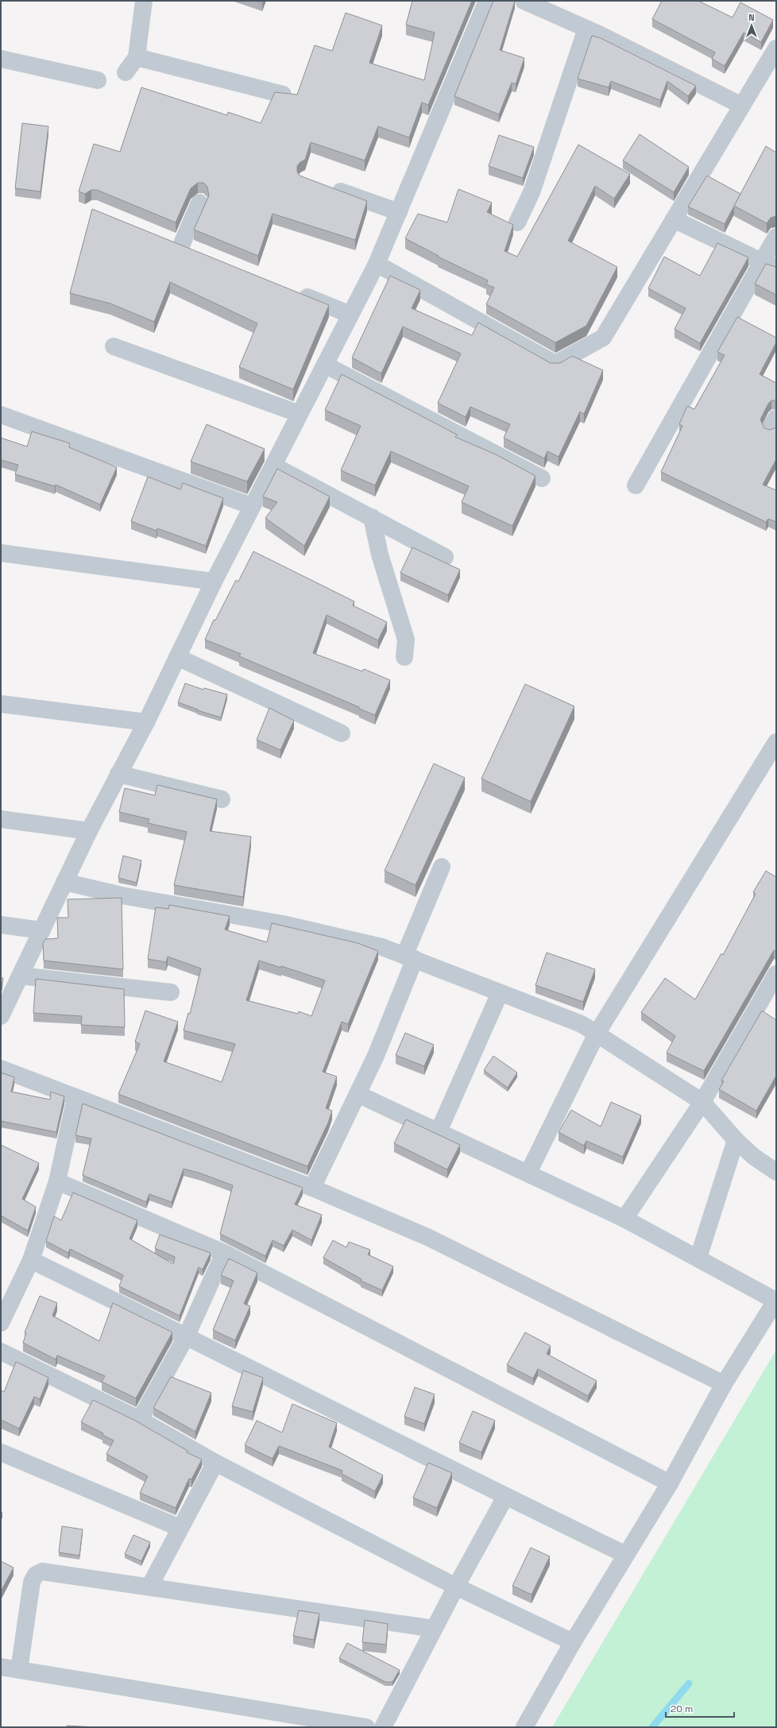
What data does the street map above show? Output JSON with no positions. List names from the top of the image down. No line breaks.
{"scale_bar":"20 m","north":"top"}
